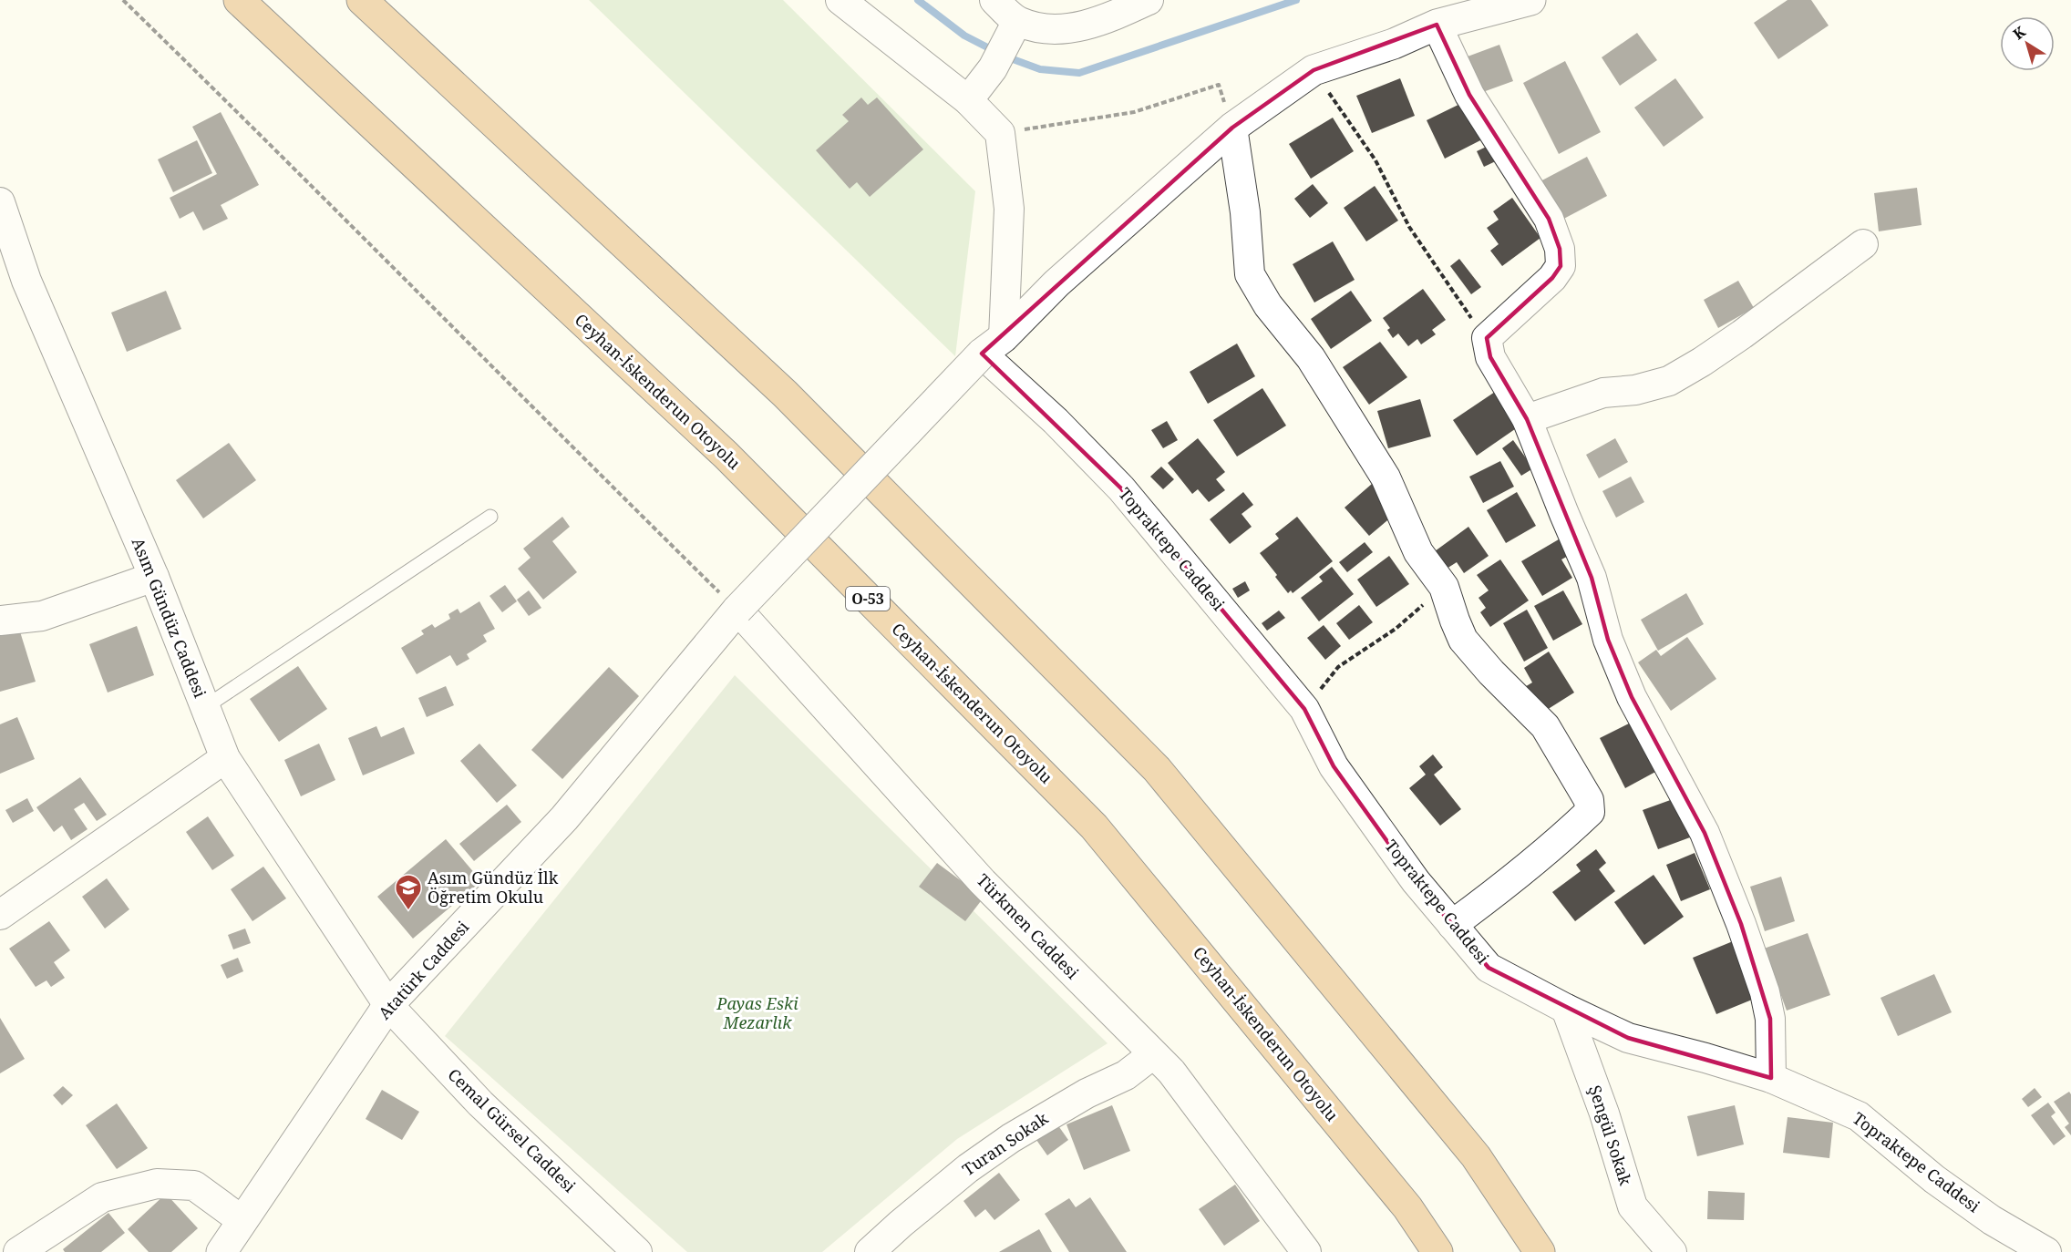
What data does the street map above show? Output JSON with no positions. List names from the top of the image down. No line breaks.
{"streets":{"highway":["Ceyhan-İskenderun Otoyolu","O-53"],"street":["Topraktepe Caddesi","Asım Gündüz Caddesi","Türkmen Caddesi","Atatürk Caddesi","Cemal Gürsel Caddesi","Şengül Sokak","Turan Sokak"]},"crossings":[["Topraktepe Caddesi","Atatürk Caddesi"],["Topraktepe Caddesi","Şengül Sokak"],["Asım Gündüz Caddesi","Atatürk Caddesi"],["Asım Gündüz Caddesi","Cemal Gürsel Caddesi"],["Türkmen Caddesi","Atatürk Caddesi"],["Türkmen Caddesi","Turan Sokak"],["Atatürk Caddesi","Cemal Gürsel Caddesi"]],"parks":["Payas Eski Mezarlık"],"places":{"school or university":["Asım Gündüz İlk Öğretim Okulu"]},"north":"top left"}
